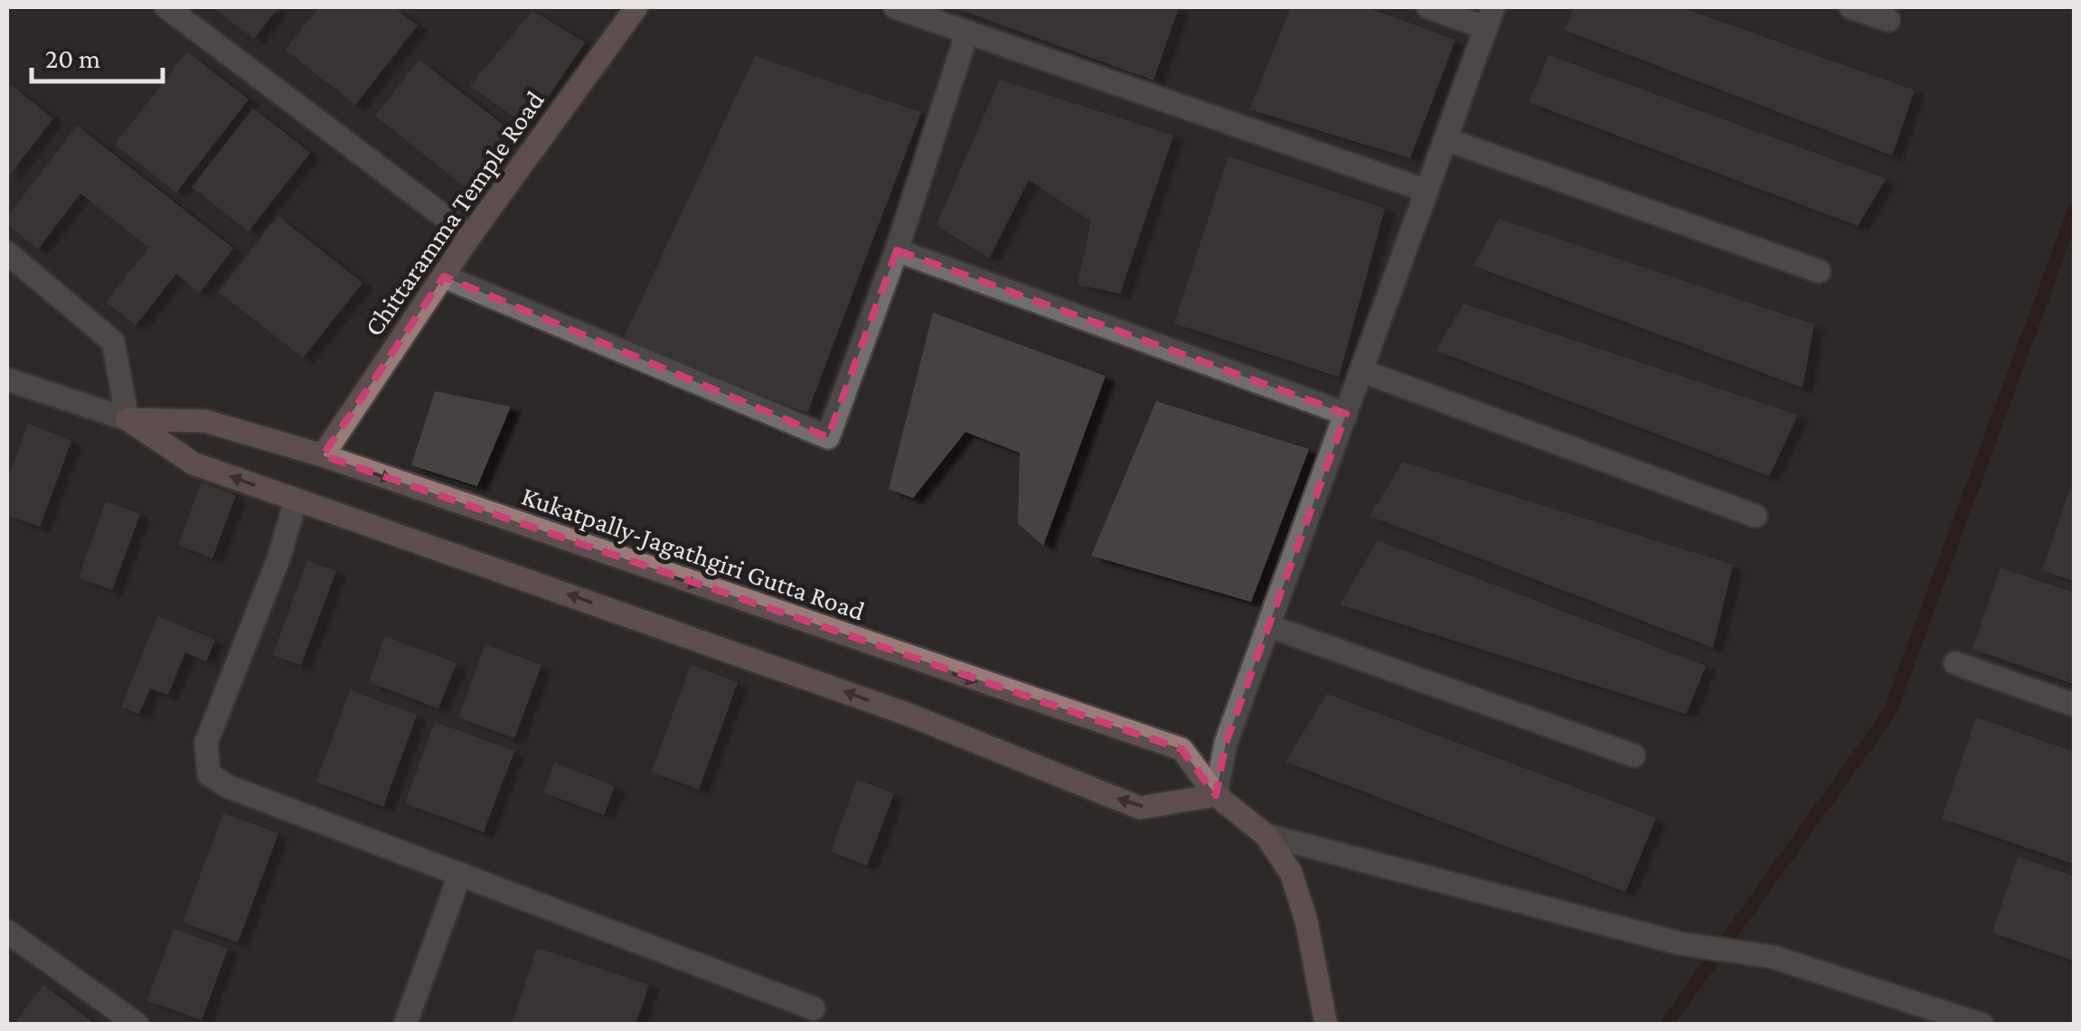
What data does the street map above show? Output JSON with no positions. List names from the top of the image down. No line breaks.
{"streets":{"street":["Chittaramma Temple Road","Kukatpally-Jagathgiri Gutta Road"]},"crossings":[["Chittaramma Temple Road","Kukatpally-Jagathgiri Gutta Road"]],"scale_bar":"20 m"}
